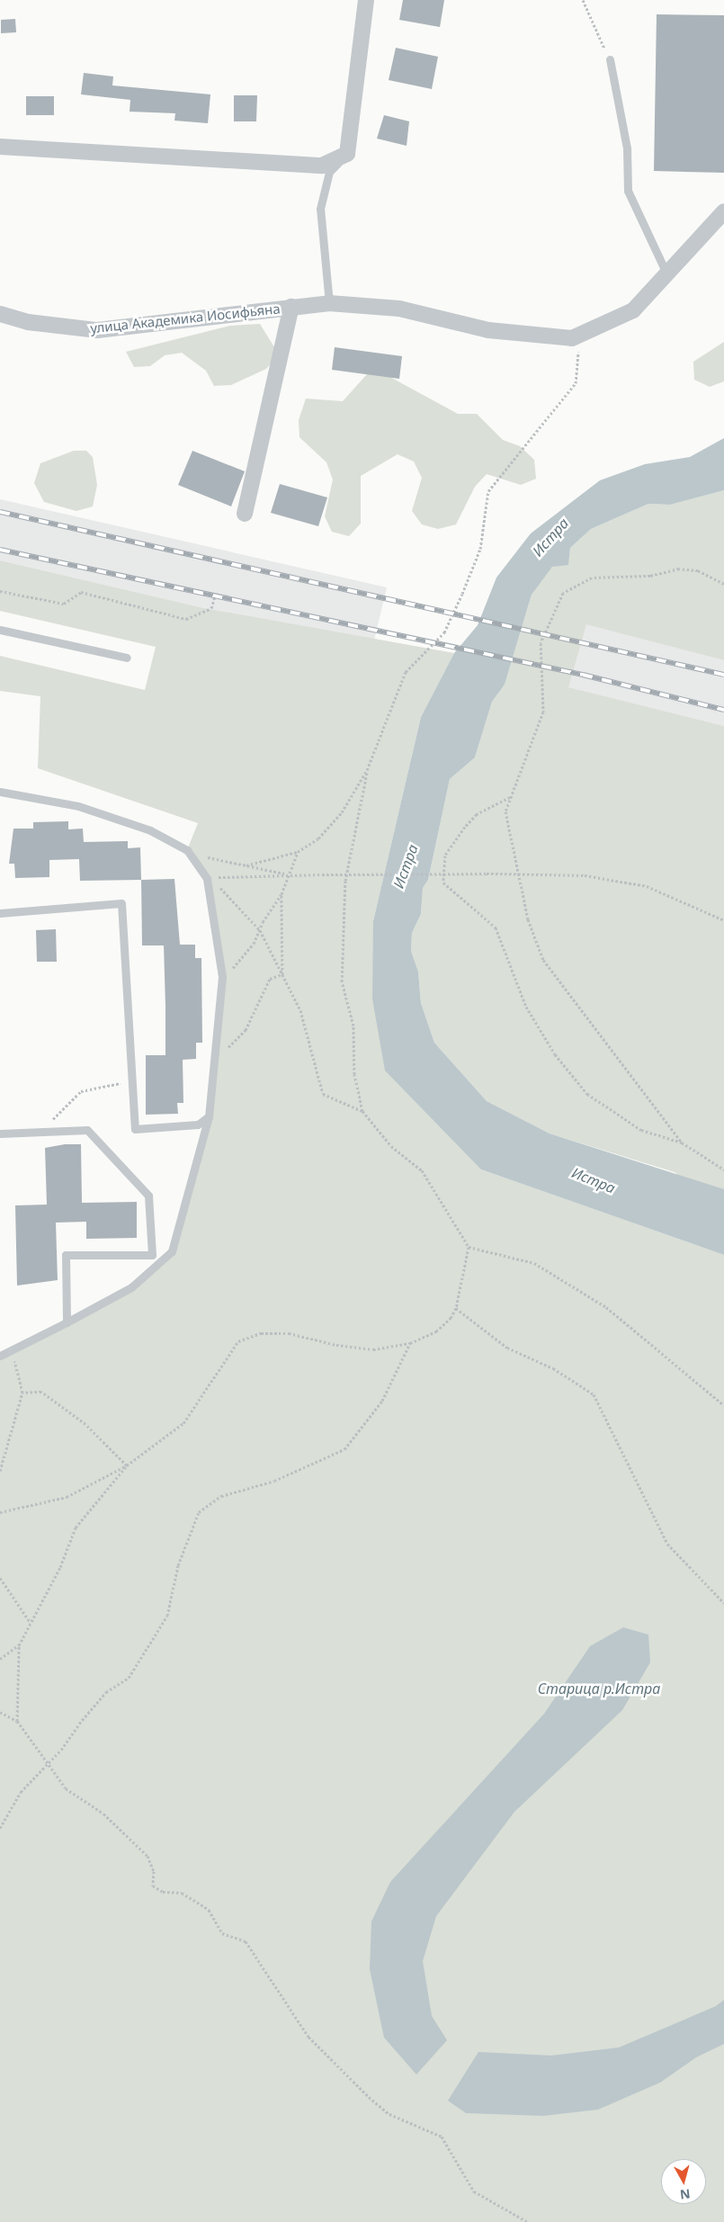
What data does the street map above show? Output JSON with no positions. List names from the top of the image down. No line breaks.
{"streets":{"street":["улица Академика Иосифьяна"]},"water":["Истра","Старица р.Истра"],"north":"bottom"}
